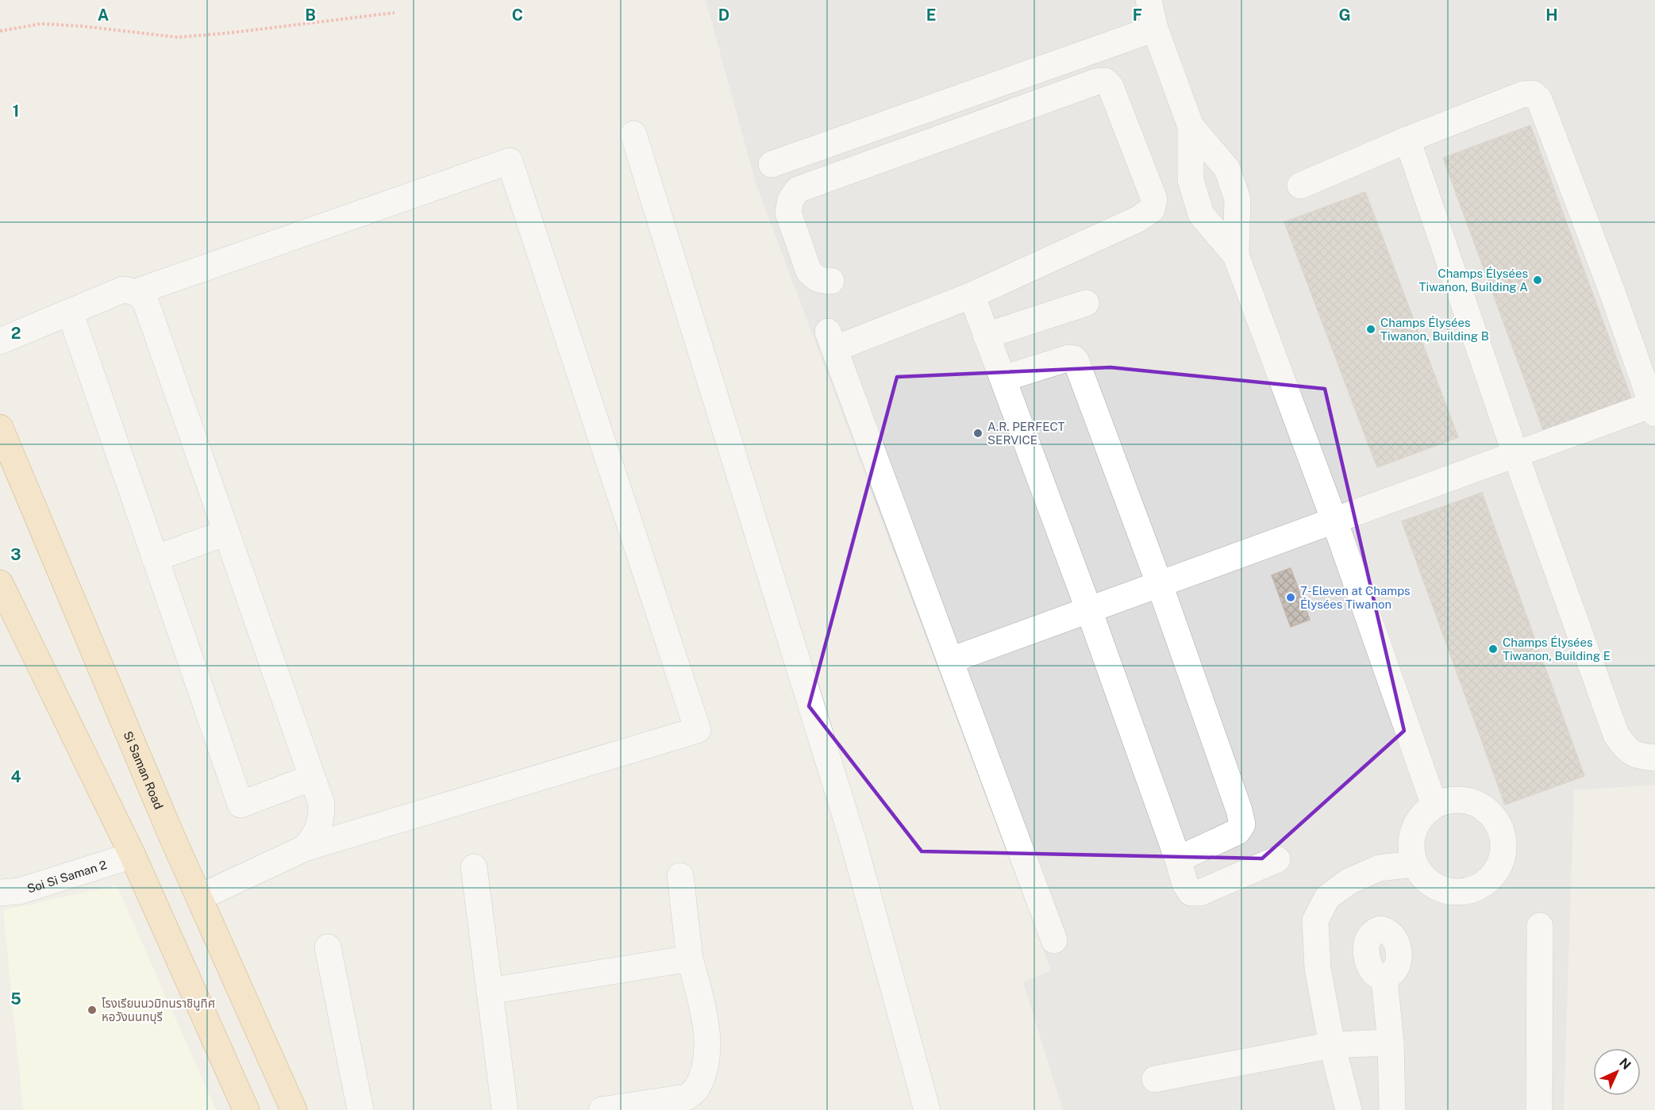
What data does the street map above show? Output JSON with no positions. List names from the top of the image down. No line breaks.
{"streets":{"main road":["Si Saman Road"],"street":["Soi Si Saman 2"]},"places":["Champs Élysées Tiwanon, Building A","Champs Élysées Tiwanon, Building B","A.R. PERFECT SERVICE","7-Eleven at Champs Élysées Tiwanon","Champs Élysées Tiwanon, Building E","โรงเรียนนวมิทนราชินูทิศ หอวังนนทบุรี"],"north":"top right","grid":{"columns":["A","B","C","D","E","F","G","H"],"rows":["1","2","3","4","5"]}}
